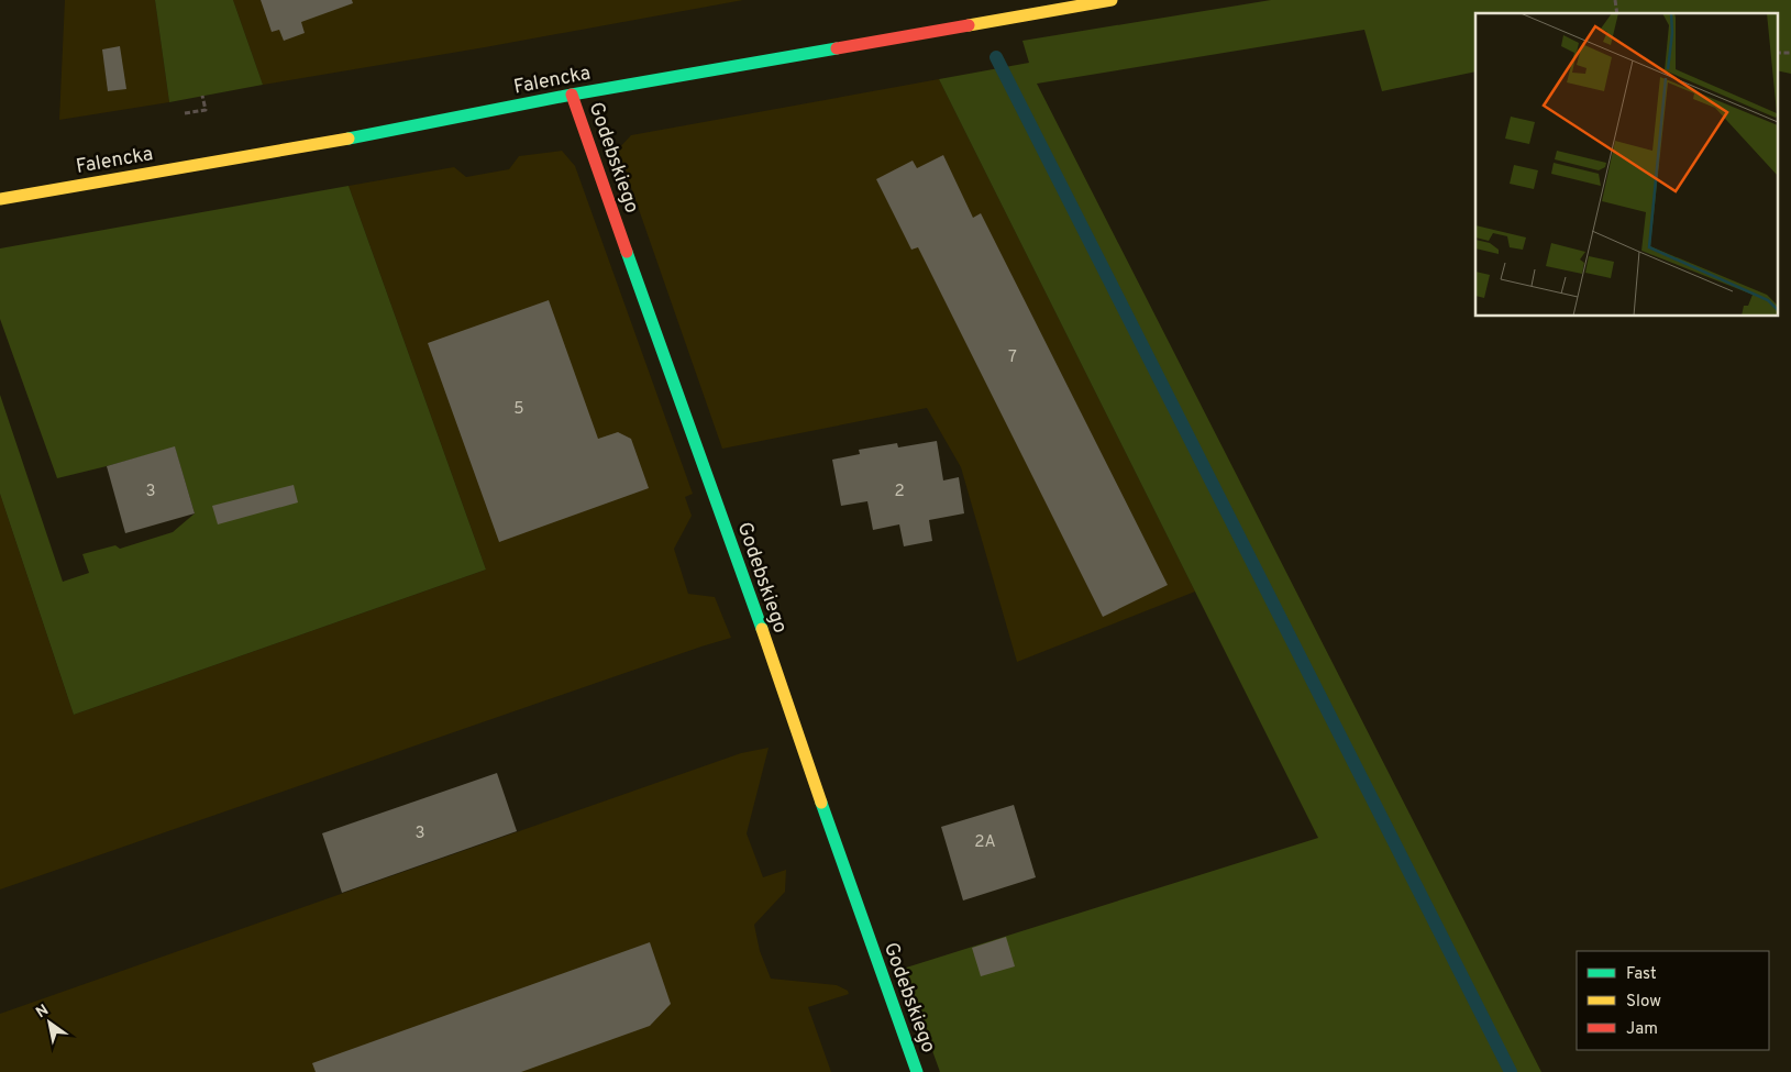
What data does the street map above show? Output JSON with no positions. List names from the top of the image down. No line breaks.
{"streets":{"street":["Falencka","Godebskiego"]},"crossings":[["Falencka","Godebskiego"]],"house_numbers":["7","5","3","2","3","2A"],"legend":["Fast","Slow","Jam"],"north":"top left"}
